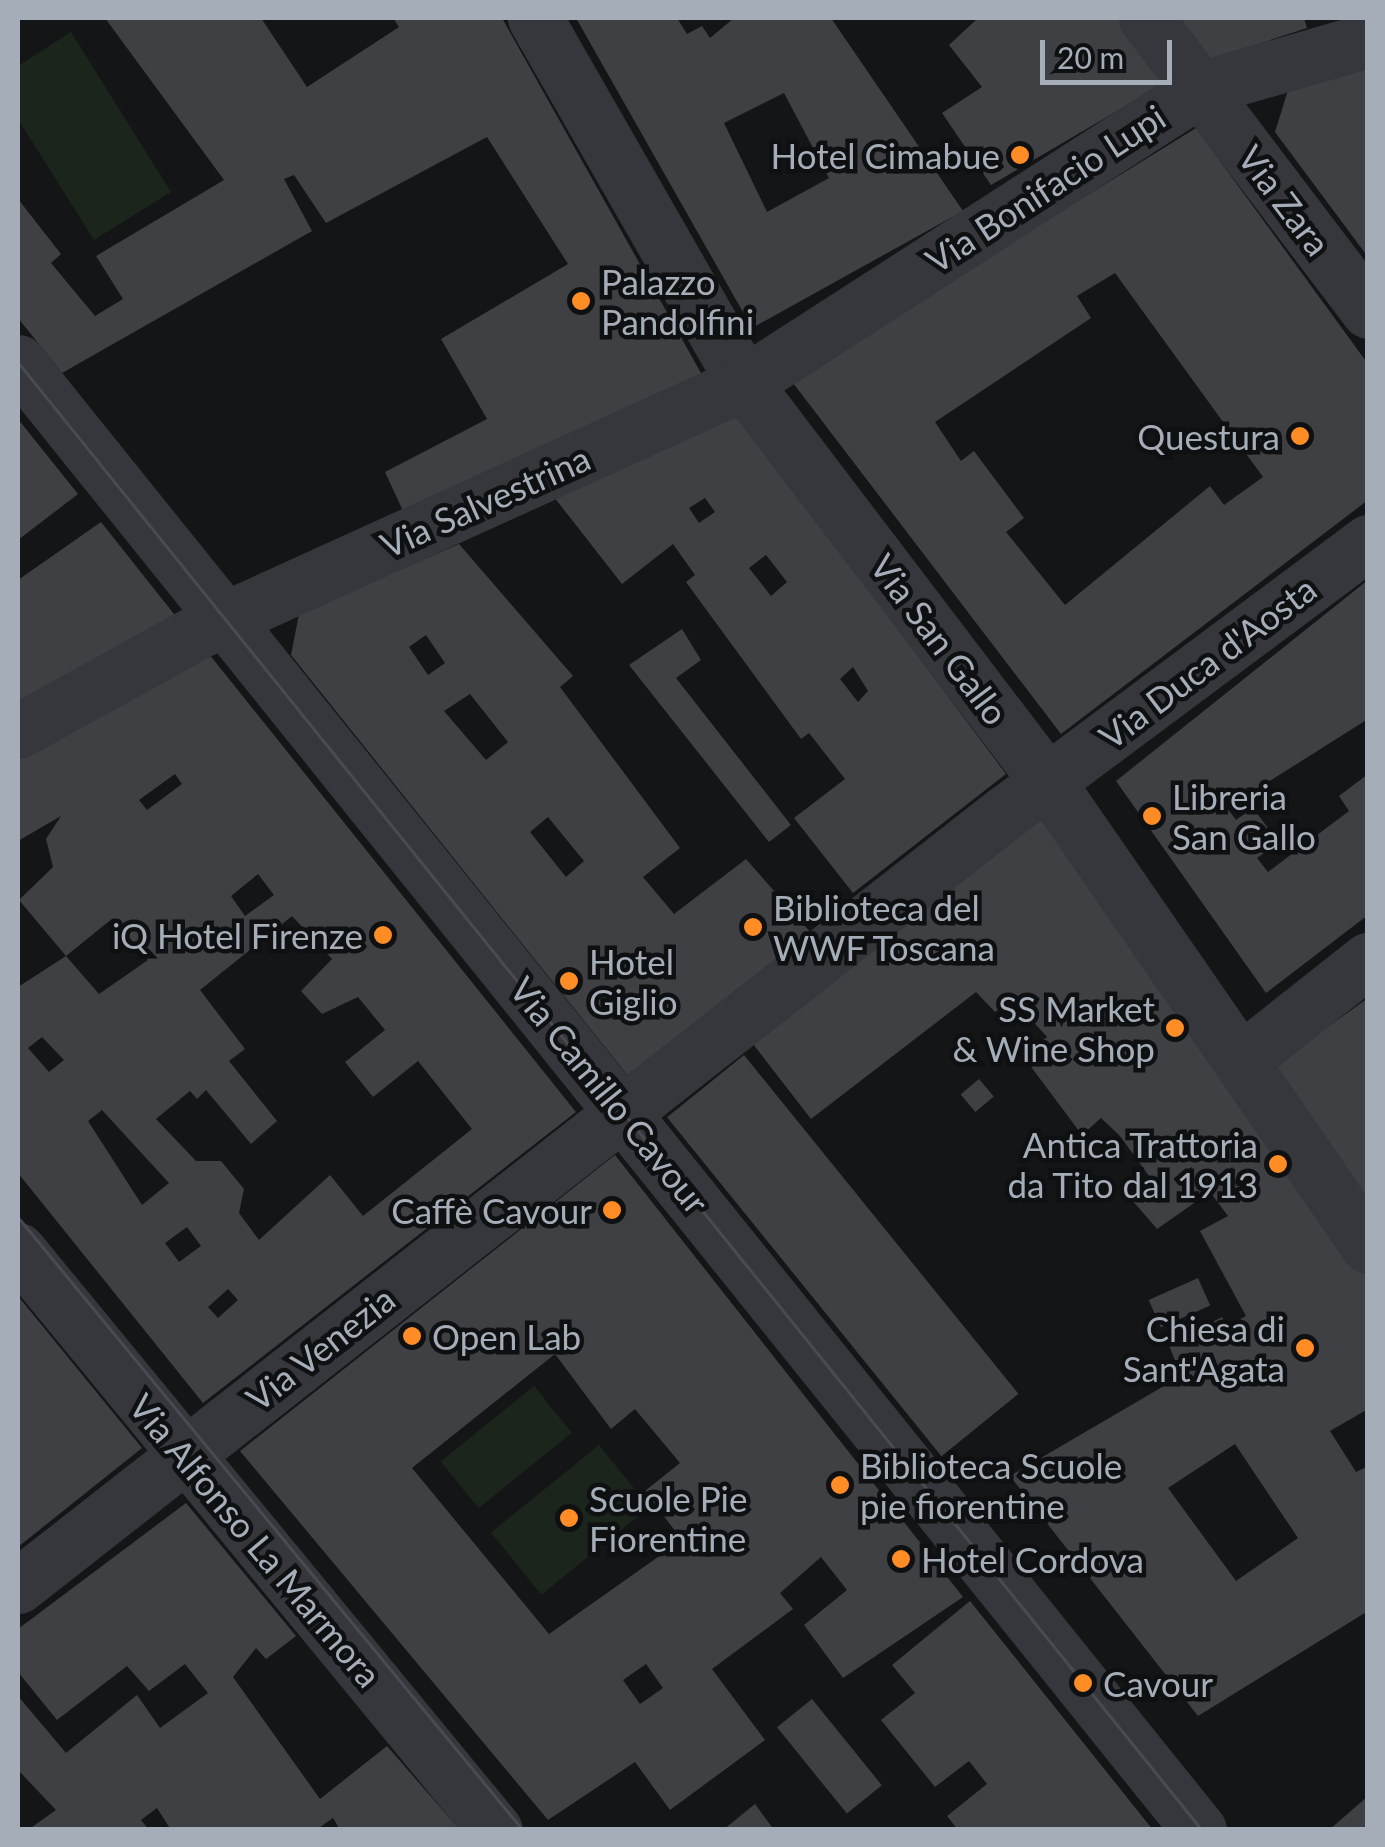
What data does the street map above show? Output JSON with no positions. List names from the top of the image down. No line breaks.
{"streets":{"street":["Via Bonifacio Lupi","Via Zara","Via Salvestrina","Via San Gallo","Via Duca d'Aosta","Via Camillo Cavour","Via Venezia","Via Alfonso La Marmora"]},"crossings":[["Via Bonifacio Lupi","Via Zara"],["Via Bonifacio Lupi","Via Salvestrina"],["Via Bonifacio Lupi","Via San Gallo"],["Via Salvestrina","Via San Gallo"],["Via Salvestrina","Via Camillo Cavour"],["Via San Gallo","Via Duca d'Aosta"],["Via Duca d'Aosta","Via Camillo Cavour"],["Via Duca d'Aosta","Via Venezia"],["Via Camillo Cavour","Via Venezia"],["Via Venezia","Via Alfonso La Marmora"]],"places":["Hotel Cimabue","Palazzo Pandolfini","Questura","Libreria San Gallo","Biblioteca del WWF Toscana","iQ Hotel Firenze","Hotel Giglio","SS Market & Wine Shop","Antica Trattoria da Tito dal 1913","Caffè Cavour","Open Lab","Chiesa di Sant'Agata","Biblioteca Scuole pie fiorentine","Scuole Pie Fiorentine","Hotel Cordova","Cavour"],"scale_bar":"20 m"}
